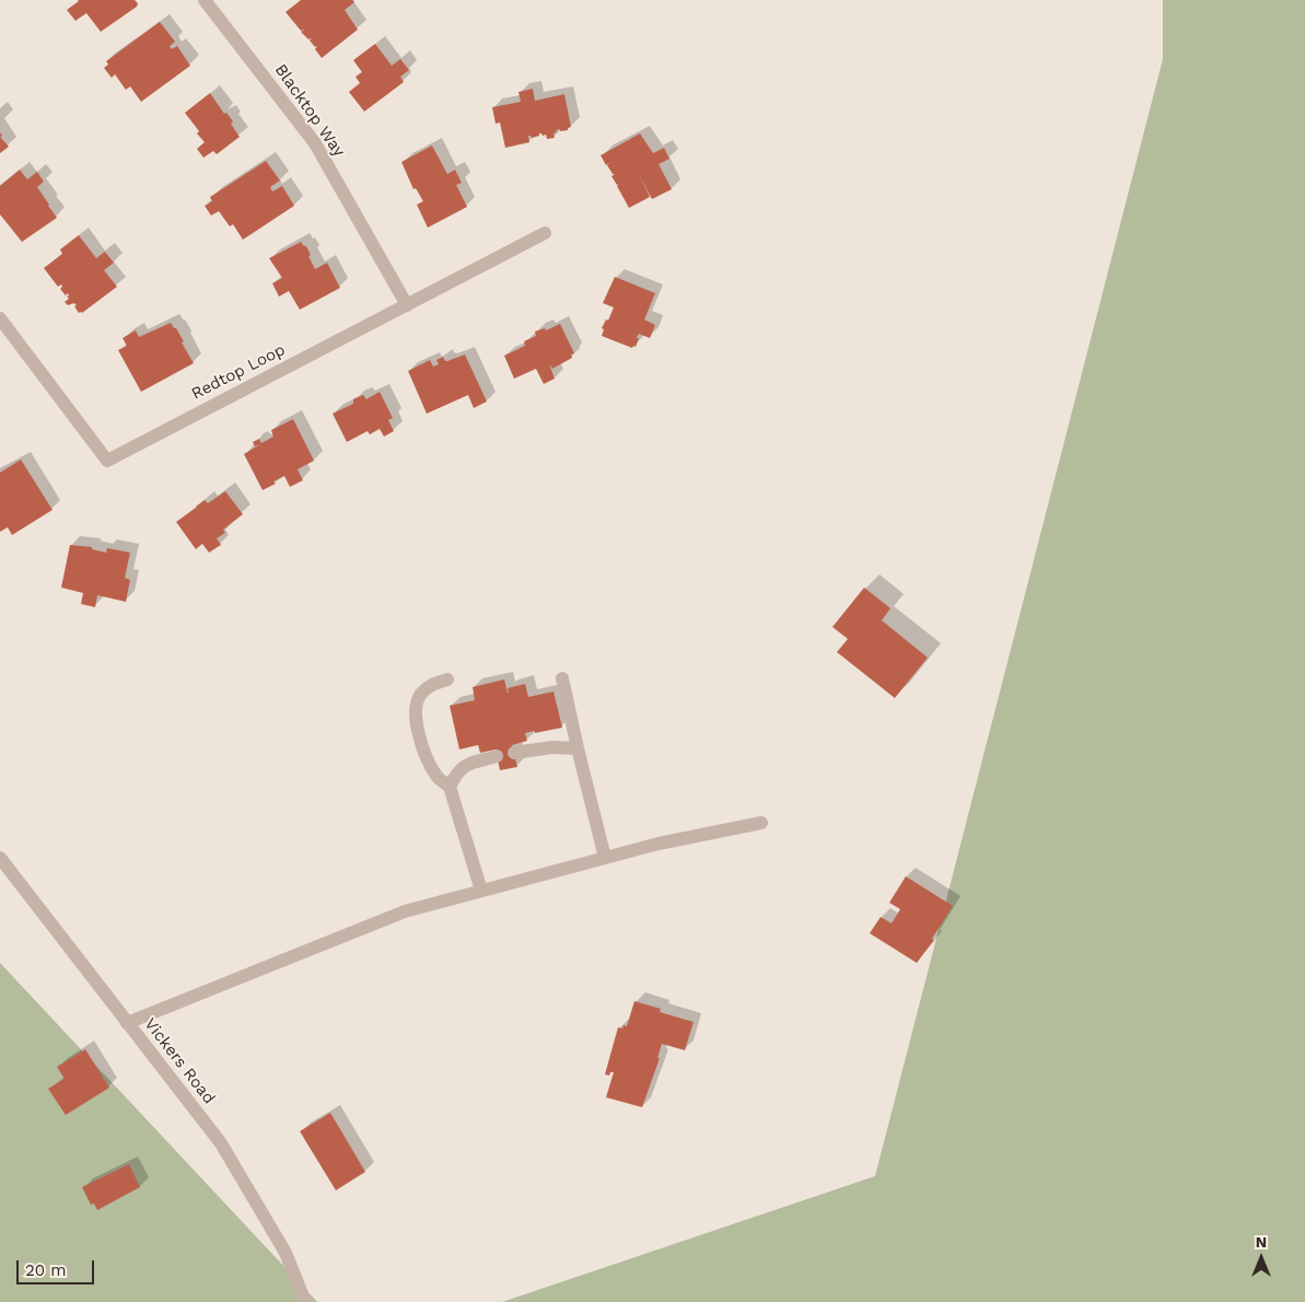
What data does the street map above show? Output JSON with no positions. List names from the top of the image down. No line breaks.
{"streets":{"street":["Blacktop Way","Redtop Loop","Vickers Road"]},"crossings":[["Blacktop Way","Redtop Loop"]],"scale_bar":"20 m","north":"top"}
